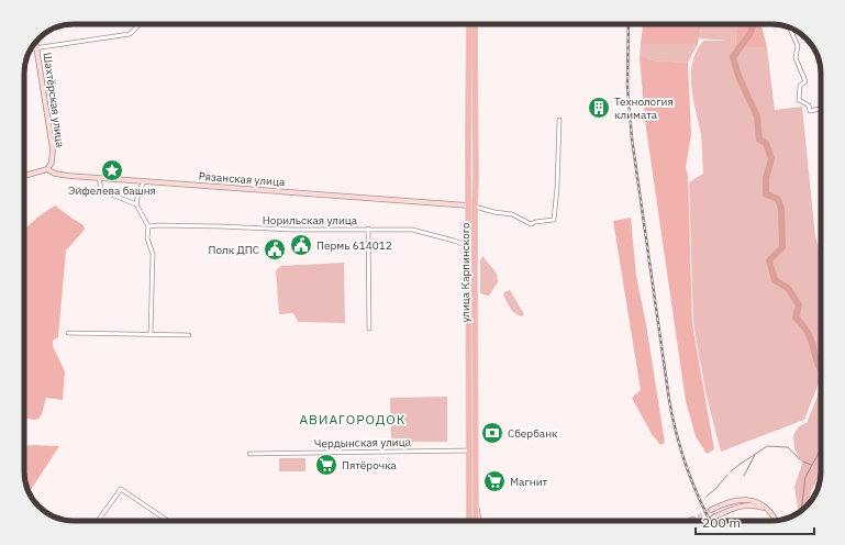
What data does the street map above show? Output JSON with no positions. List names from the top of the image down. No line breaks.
{"streets":{"main road":["улица Карпинского"],"street":["Шахтёрская улица","Рязанская улица","Норильская улица","Чердынская улица"]},"crossings":[["Шахтёрская улица","Рязанская улица"],["Рязанская улица","улица Карпинского"],["Норильская улица","улица Карпинского"],["улица Карпинского","Чердынская улица"]],"districts":["АВИАГОРОДОК"],"places":{"building":["Технология климата"],"place":["Эйфелева башня"],"public building":["Пермь 614012","Полк ДПС"],"bank":["Сбербанк"],"supermarket":["Пятёрочка","Магнит"]},"scale_bar":"200 m"}
